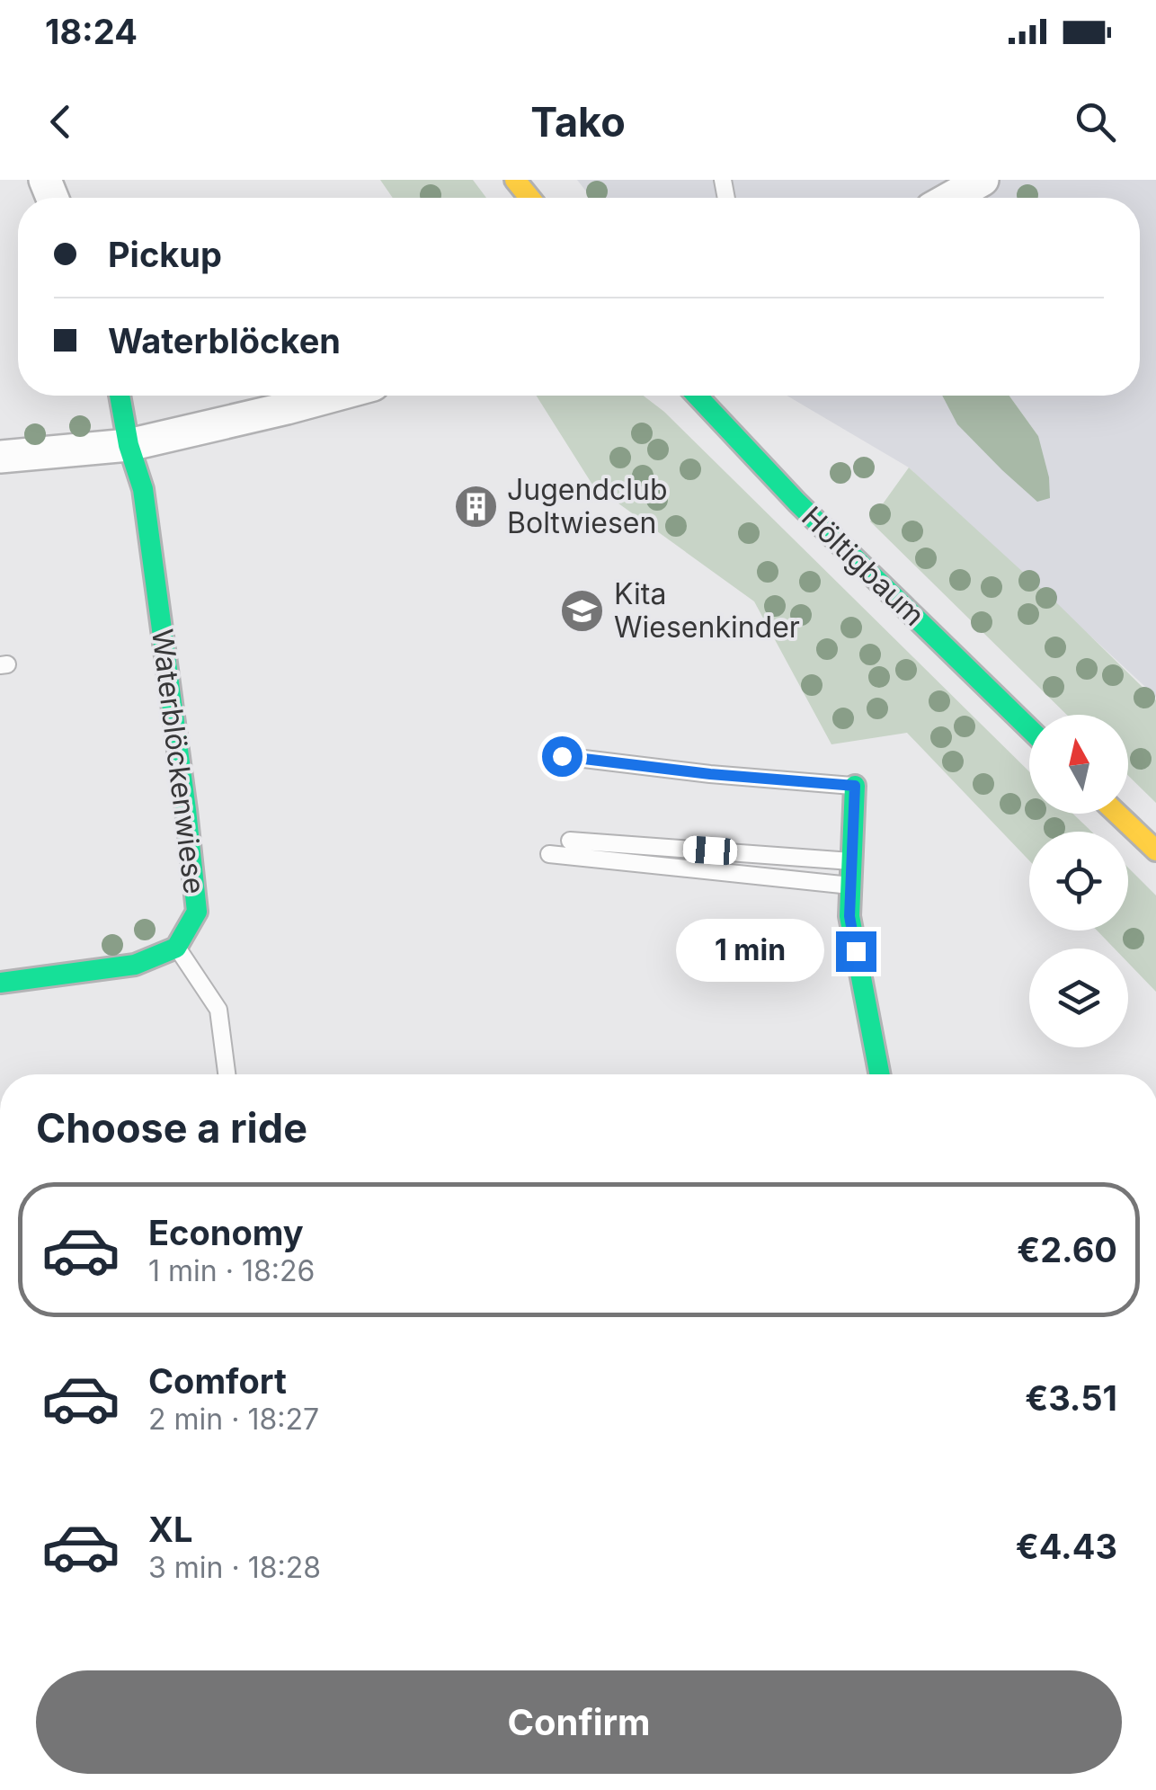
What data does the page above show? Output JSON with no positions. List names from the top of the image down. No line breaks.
{"streets":{"street":["Höltigbaum","Waterblöckenwiese"]},"places":{"building":["Jugendclub Boltwiesen"],"school or university":["Kita Wiesenkinder"]},"north":"top","page":{"status":"18:24","header":"Tako","banner":["Pickup","Waterblöcken"],"bubble":"1 min","heading":"Choose a ride","list":[{"name":"Economy","note":"1 min · 18:26","value":"€2.60"},{"name":"Comfort","note":"2 min · 18:27","value":"€3.51"},{"name":"XL","note":"3 min · 18:28","value":"€4.43"}],"buttons":"Confirm"}}
